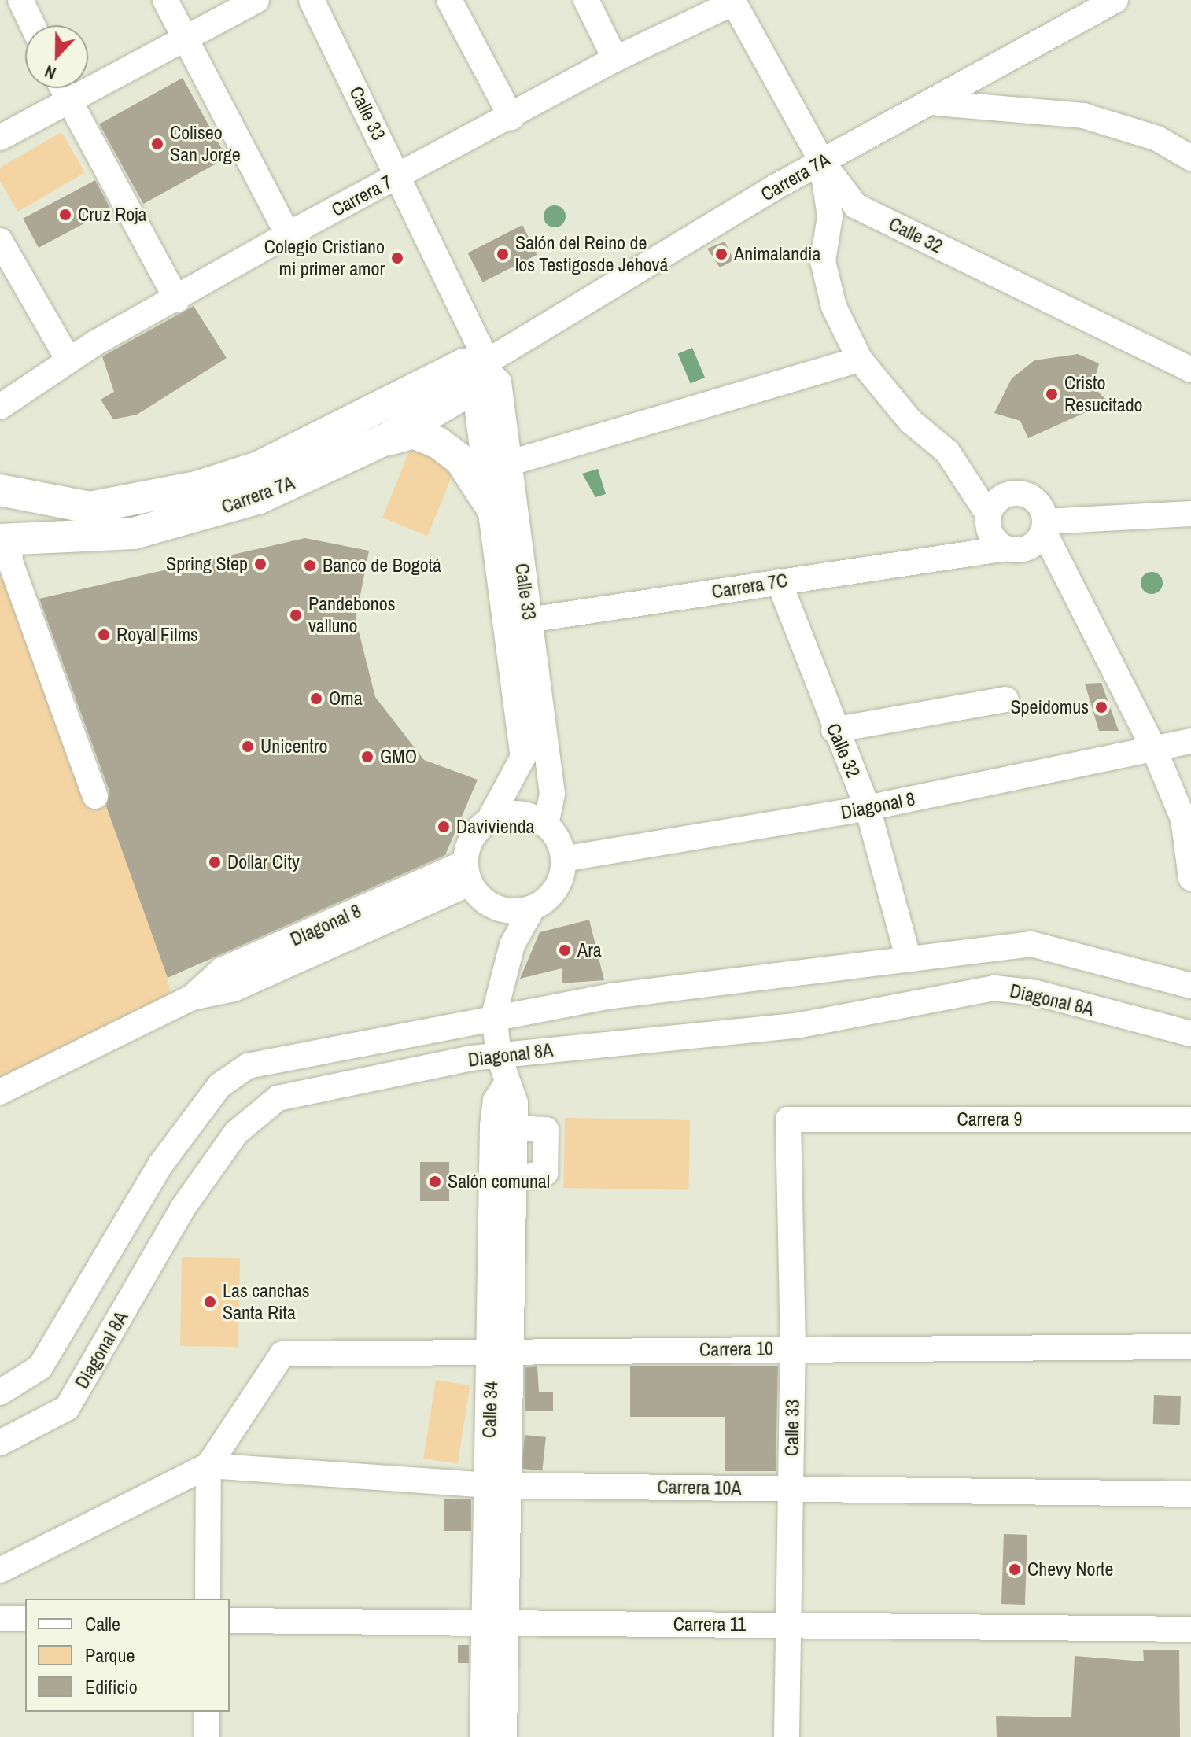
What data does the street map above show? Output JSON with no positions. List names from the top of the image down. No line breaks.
{"streets":{"main road":["Carrera 7A"],"street":["Calle 33","Carrera 7","Calle 32","Carrera 7C","Diagonal 8","Diagonal 8A","Carrera 9","Carrera 10","Calle 34","Carrera 10A","Carrera 11"]},"crossings":[["Calle 33","Carrera 7A"],["Calle 33","Carrera 7"],["Calle 33","Carrera 7C"],["Calle 33","Diagonal 8"],["Calle 33","Carrera 9"],["Calle 33","Carrera 10"],["Calle 33","Calle 34"],["Calle 33","Carrera 10A"],["Calle 33","Carrera 11"],["Carrera 7A","Calle 32"],["Carrera 7","Calle 32"],["Calle 32","Carrera 7C"],["Calle 32","Diagonal 8"],["Calle 32","Diagonal 8A"],["Diagonal 8","Calle 34"],["Diagonal 8A","Calle 34"],["Carrera 10","Calle 34"],["Carrera 10","Carrera 10A"],["Calle 34","Carrera 10A"],["Calle 34","Carrera 11"]],"places":["Coliseo San Jorge","Cruz Roja","Salón del Reino de los Testigosde Jehová","Animalandia","Colegio Cristiano mi primer amor","Cristo Resucitado","Spring Step","Banco de Bogotá","Pandebonos valluno","Royal Films","Oma","Speidomus","Unicentro","GMO","Davivienda","Dollar City","Ara","Salón comunal","Las canchas Santa Rita","Chevy Norte"],"legend":["Calle","Parque","Edificio"],"north":"bottom"}
